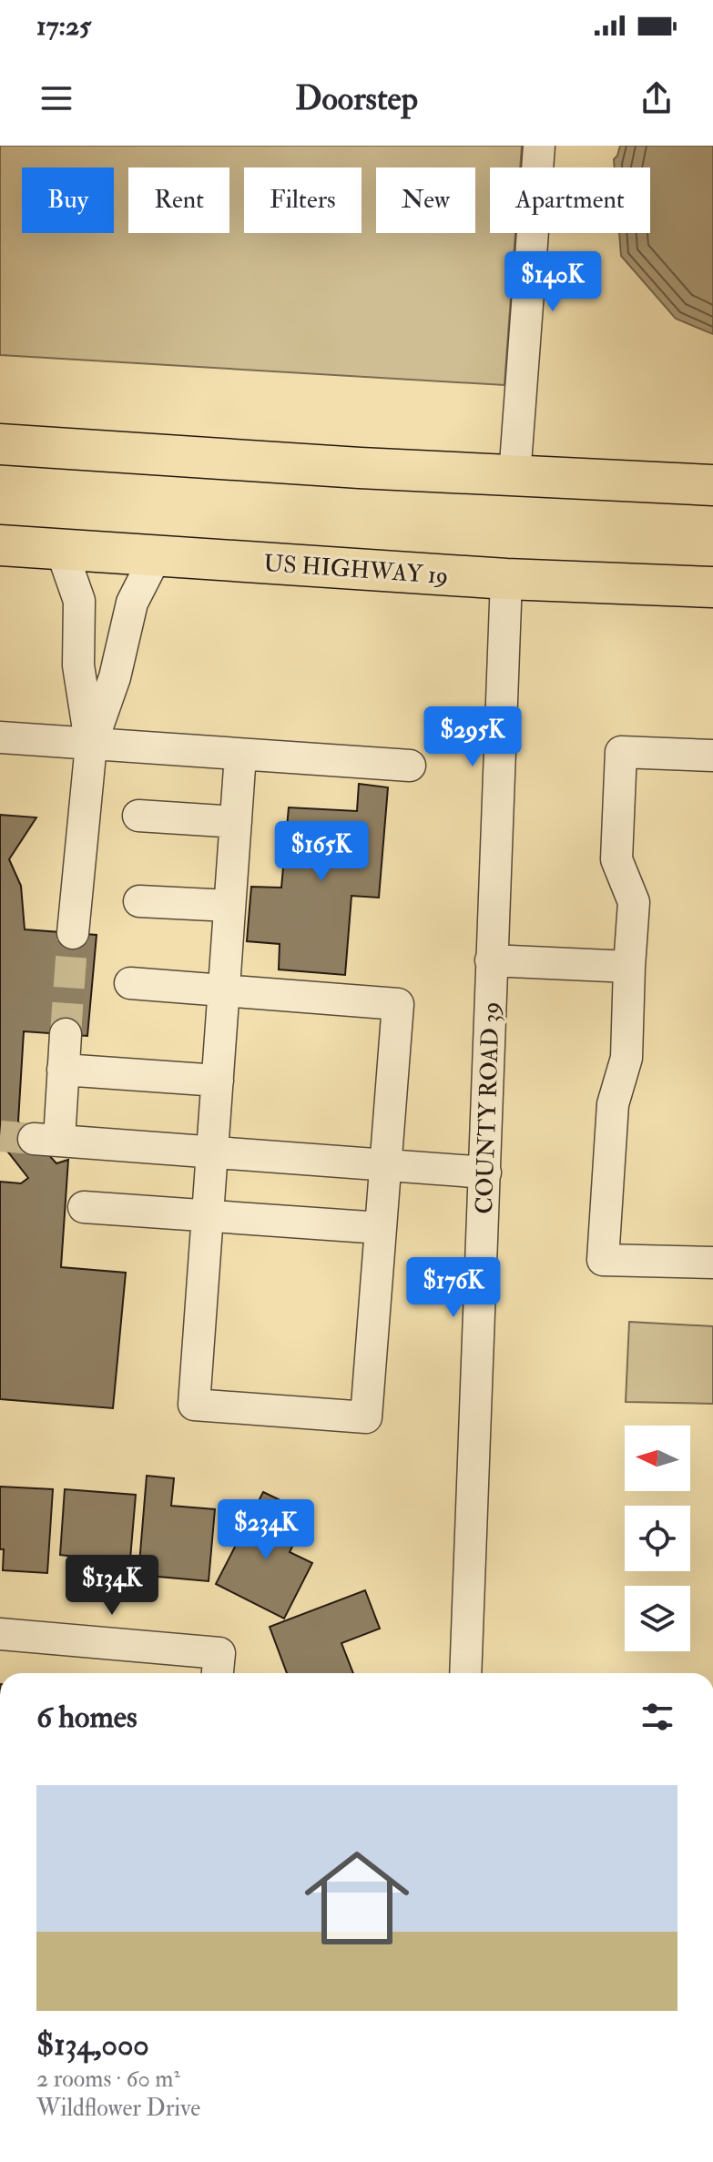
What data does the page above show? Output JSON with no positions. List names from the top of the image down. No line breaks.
{"streets":{"highway":["US HIGHWAY 19"],"street":["COUNTY ROAD 39"]},"crossings":[["US HIGHWAY 19","COUNTY ROAD 39"]],"north":"left","page":{"status":"17:25","header":"Doorstep","chip":["Buy","Rent","Filters","New","Apartment"],"price":["$140K","$295K","$165K","$176K","$234K","$134K"],"heading":"6 homes","list":[{"name":"$134,000","note":"2 rooms · 60 m² · Wildflower Drive"}]}}
